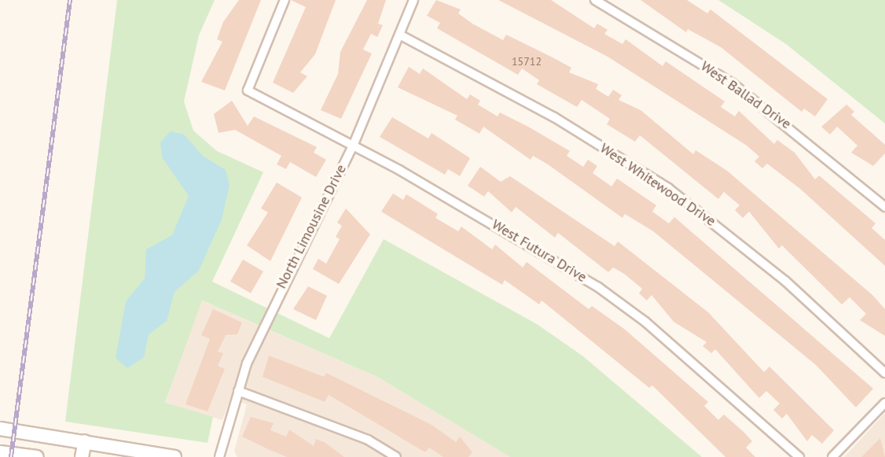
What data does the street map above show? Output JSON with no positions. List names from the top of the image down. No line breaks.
{"streets":{"street":["West Ballad Drive","West Whitewood Drive","North Limousine Drive","West Futura Drive"]},"crossings":[["West Whitewood Drive","North Limousine Drive"],["North Limousine Drive","West Futura Drive"]],"house_numbers":["15712"]}
